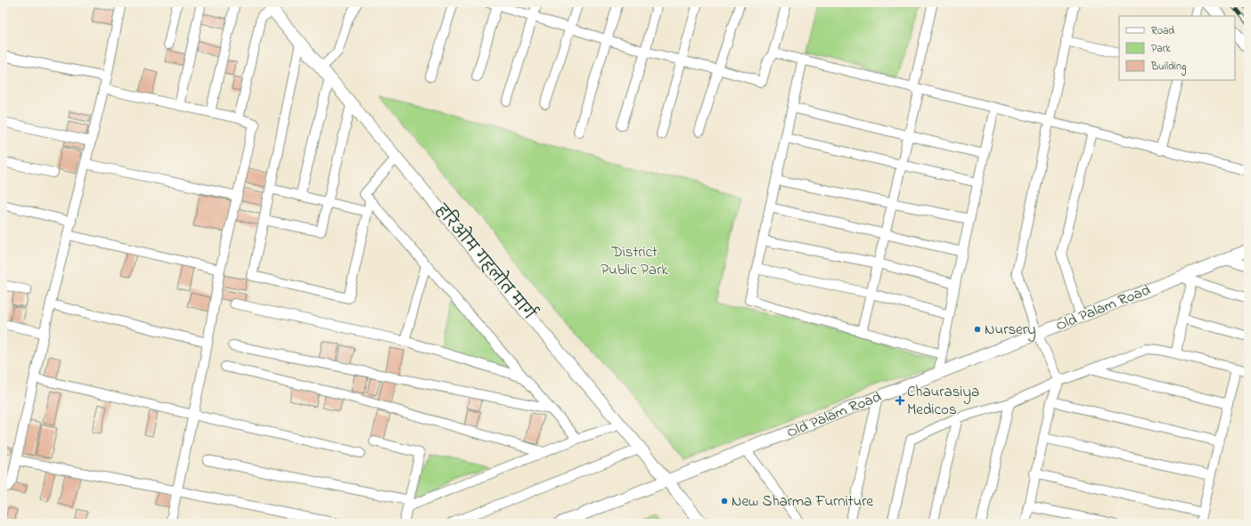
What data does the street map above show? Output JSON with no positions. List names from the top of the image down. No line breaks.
{"streets":{"street":["हरिओम गहलोत मार्ग","Old Palam Road"]},"crossings":[["हरिओम गहलोत मार्ग","Old Palam Road"]],"parks":["District Public Park"],"places":{"other":["Nursery","New Sharma Furniture"],"health":["Chaurasiya Medicos"]},"legend":["Road","Park","Building"]}
